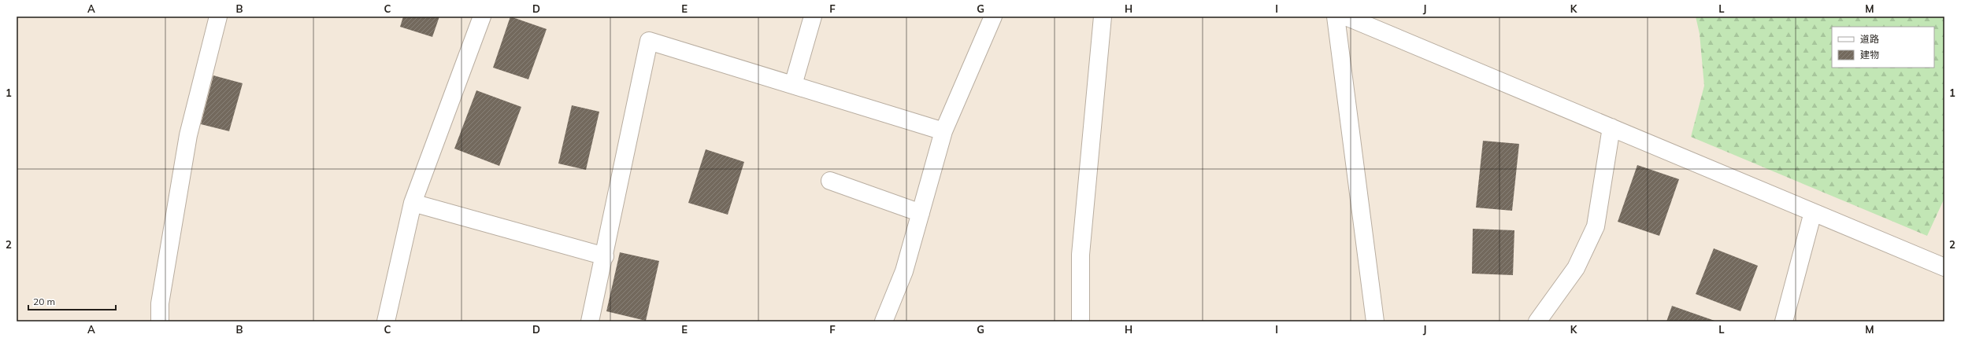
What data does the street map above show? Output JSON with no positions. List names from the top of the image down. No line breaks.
{"legend":["道路","建物"],"scale_bar":"20 m","grid":{"columns":["A","B","C","D","E","F","G","H","I","J","K","L","M"],"rows":["1","2"]}}
